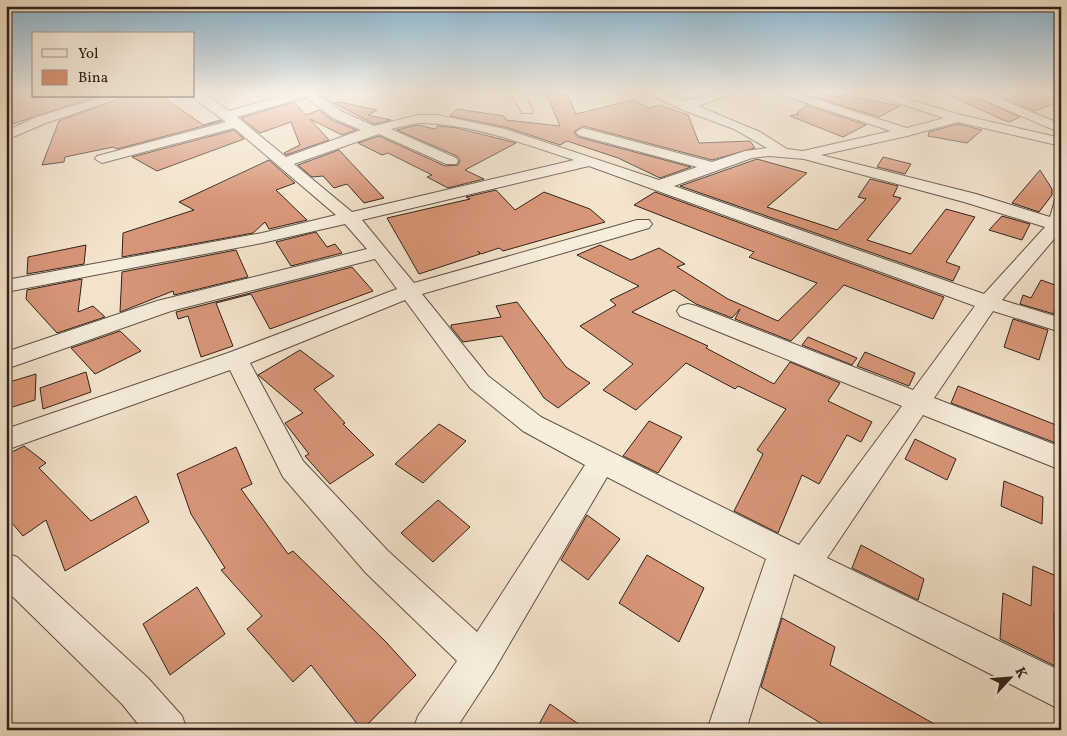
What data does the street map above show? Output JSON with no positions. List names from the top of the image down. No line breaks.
{"legend":["Yol","Bina"],"north":"top right"}
